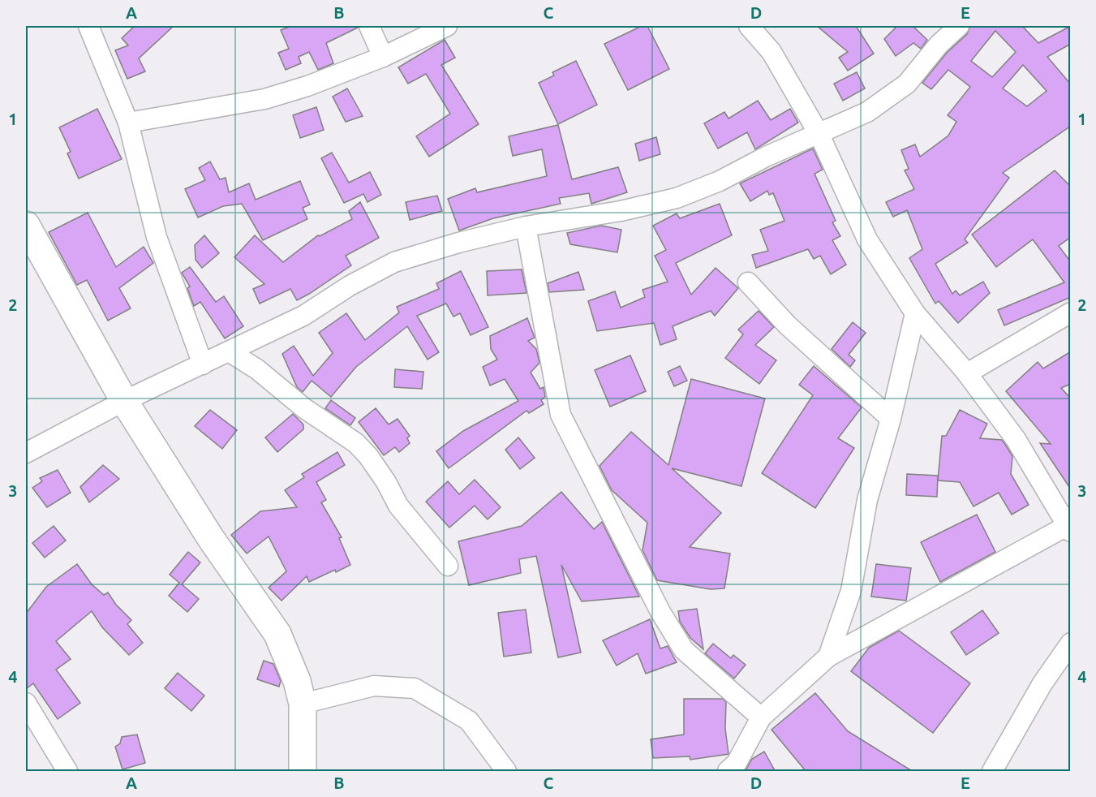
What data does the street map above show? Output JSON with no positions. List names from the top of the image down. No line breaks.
{"grid":{"columns":["A","B","C","D","E"],"rows":["1","2","3","4"]}}
